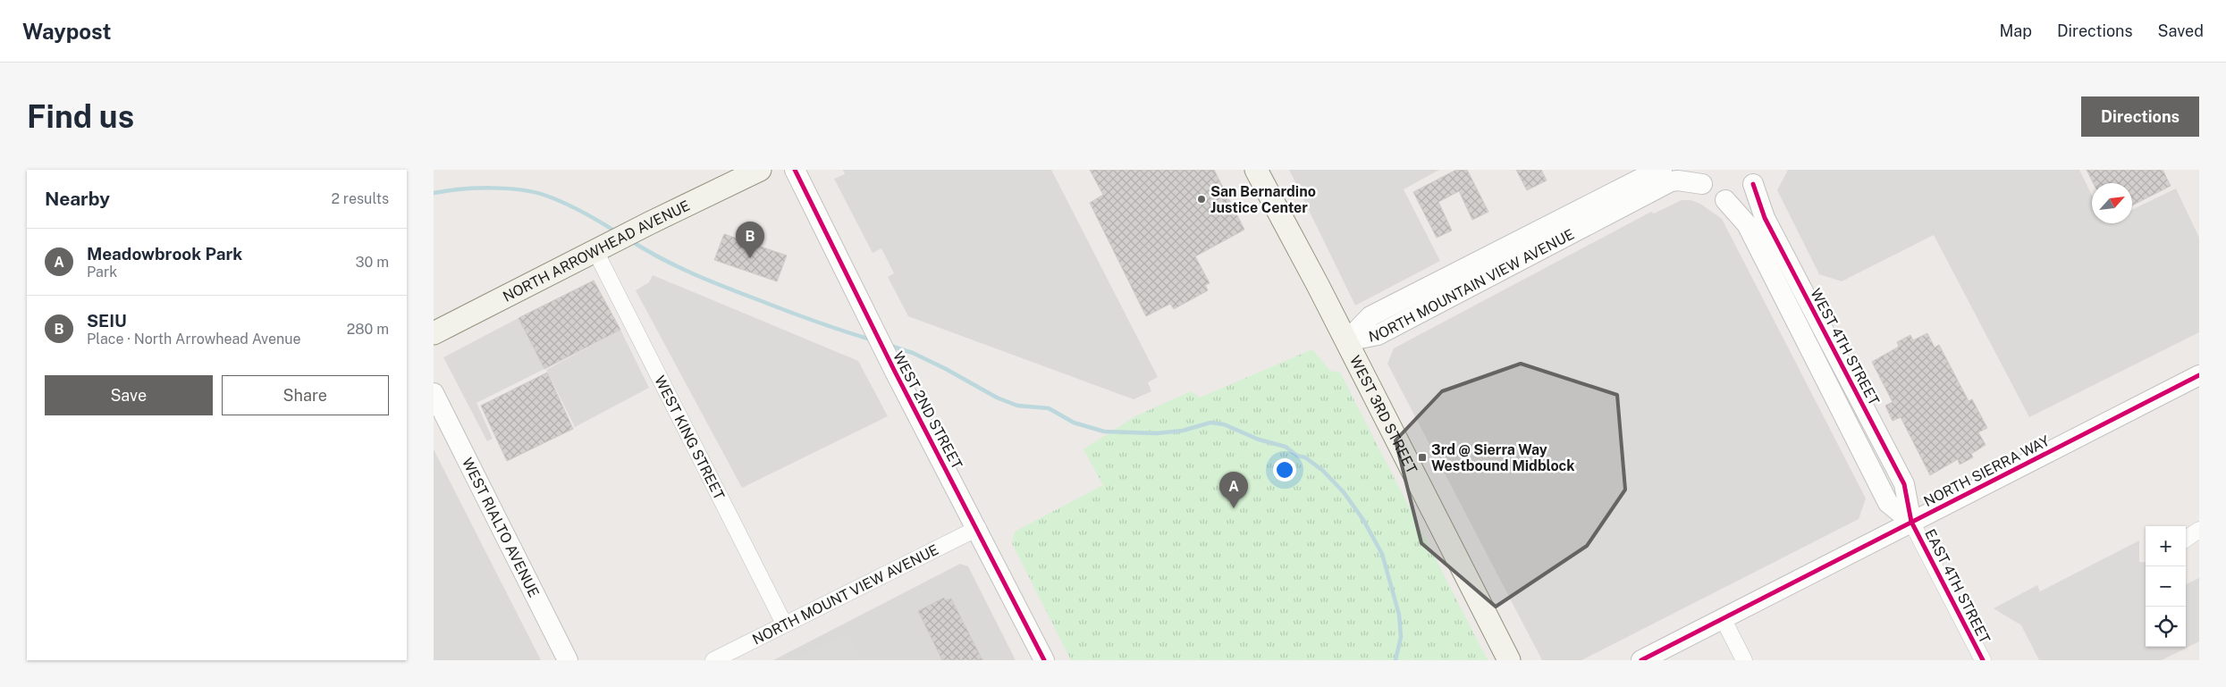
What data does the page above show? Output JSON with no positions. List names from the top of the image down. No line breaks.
{"streets":{"main road":["NORTH ARROWHEAD AVENUE","WEST 3RD STREET"],"street":["NORTH MOUNTAIN VIEW AVENUE","WEST 4TH STREET","WEST 2ND STREET","WEST KING STREET","NORTH SIERRA WAY","WEST RIALTO AVENUE","EAST 4TH STREET","NORTH MOUNT VIEW AVENUE"]},"crossings":[["NORTH ARROWHEAD AVENUE","WEST KING STREET"],["NORTH MOUNTAIN VIEW AVENUE","WEST 3RD STREET"],["WEST 4TH STREET","NORTH SIERRA WAY"],["WEST 4TH STREET","EAST 4TH STREET"],["WEST 2ND STREET","NORTH MOUNT VIEW AVENUE"],["WEST KING STREET","NORTH MOUNT VIEW AVENUE"],["NORTH SIERRA WAY","EAST 4TH STREET"]],"places":{"other":["San Bernardino Justice Center"],"transit":["3rd @ Sierra Way Westbound Midblock"]},"north":"top right","page":{"header":"Waypost","nav":["Map","Directions","Saved"],"buttons":["Directions",["Save","Share"]],"title":"Find us","heading":["Nearby","2 results"],"pins":["B","A"],"list":[{"mark":"A","name":"Meadowbrook Park","note":"Park","value":"30 m"},{"mark":"B","name":"SEIU","note":"Place · North Arrowhead Avenue","value":"280 m"}],"map_buttons":["+","−"]}}
